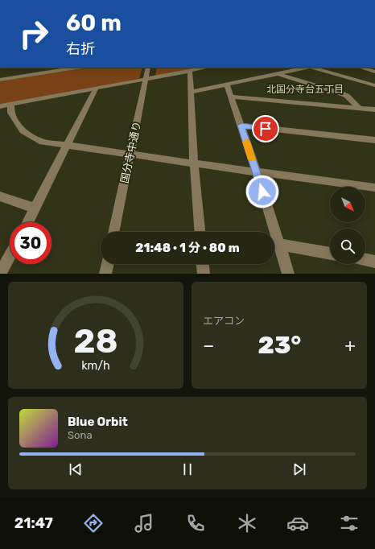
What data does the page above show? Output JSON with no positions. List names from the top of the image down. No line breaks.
{"streets":{"street":["国分寺中通り"]},"districts":["北国分寺台五丁目"],"north":"bottom right","page":{"turn":["60 m","右折"],"limit":"30","trip":"21:48 · 1 分 · 80 m","tile":"エアコン","heat":["−","23°","+"],"song":["Blue Orbit","Sona"],"tabs":"21:47","gauge":["28","km/h"]}}
